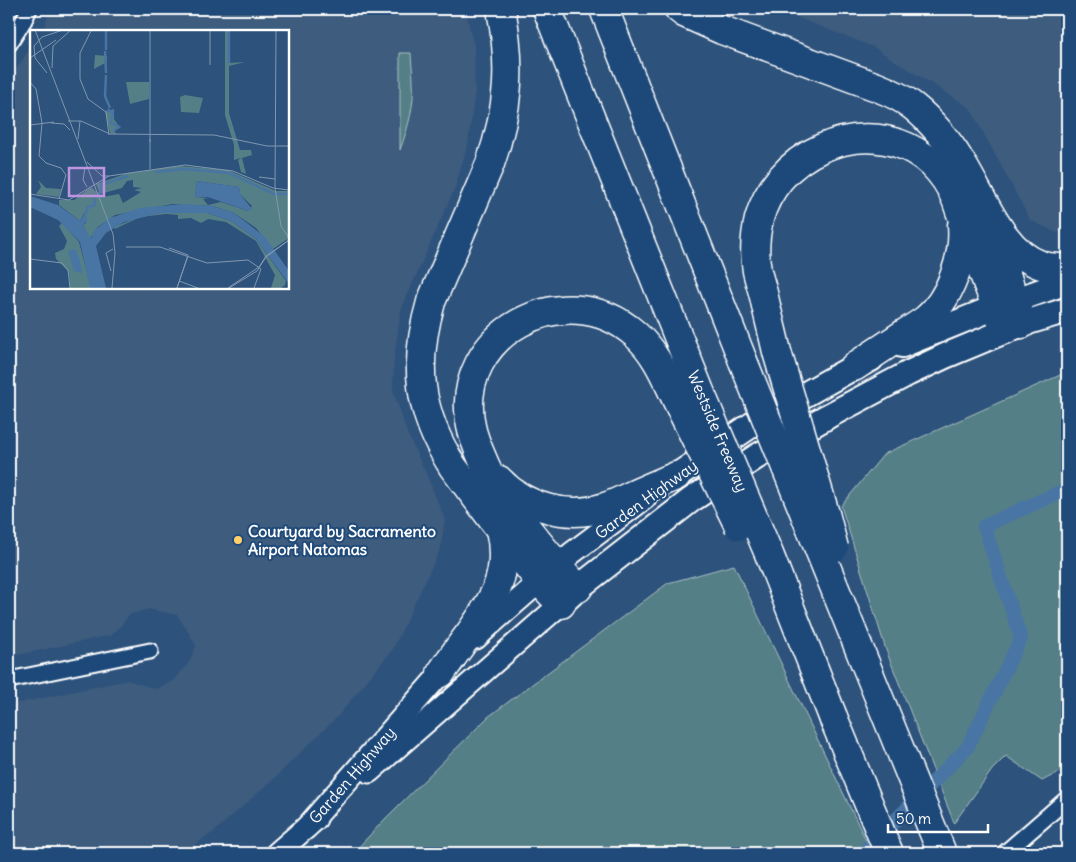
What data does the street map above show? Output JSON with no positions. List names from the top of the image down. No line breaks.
{"streets":{"highway":["Westside Freeway"],"main road":["Garden Highway"]},"places":["Courtyard by Sacramento Airport Natomas"],"scale_bar":"50 m"}
